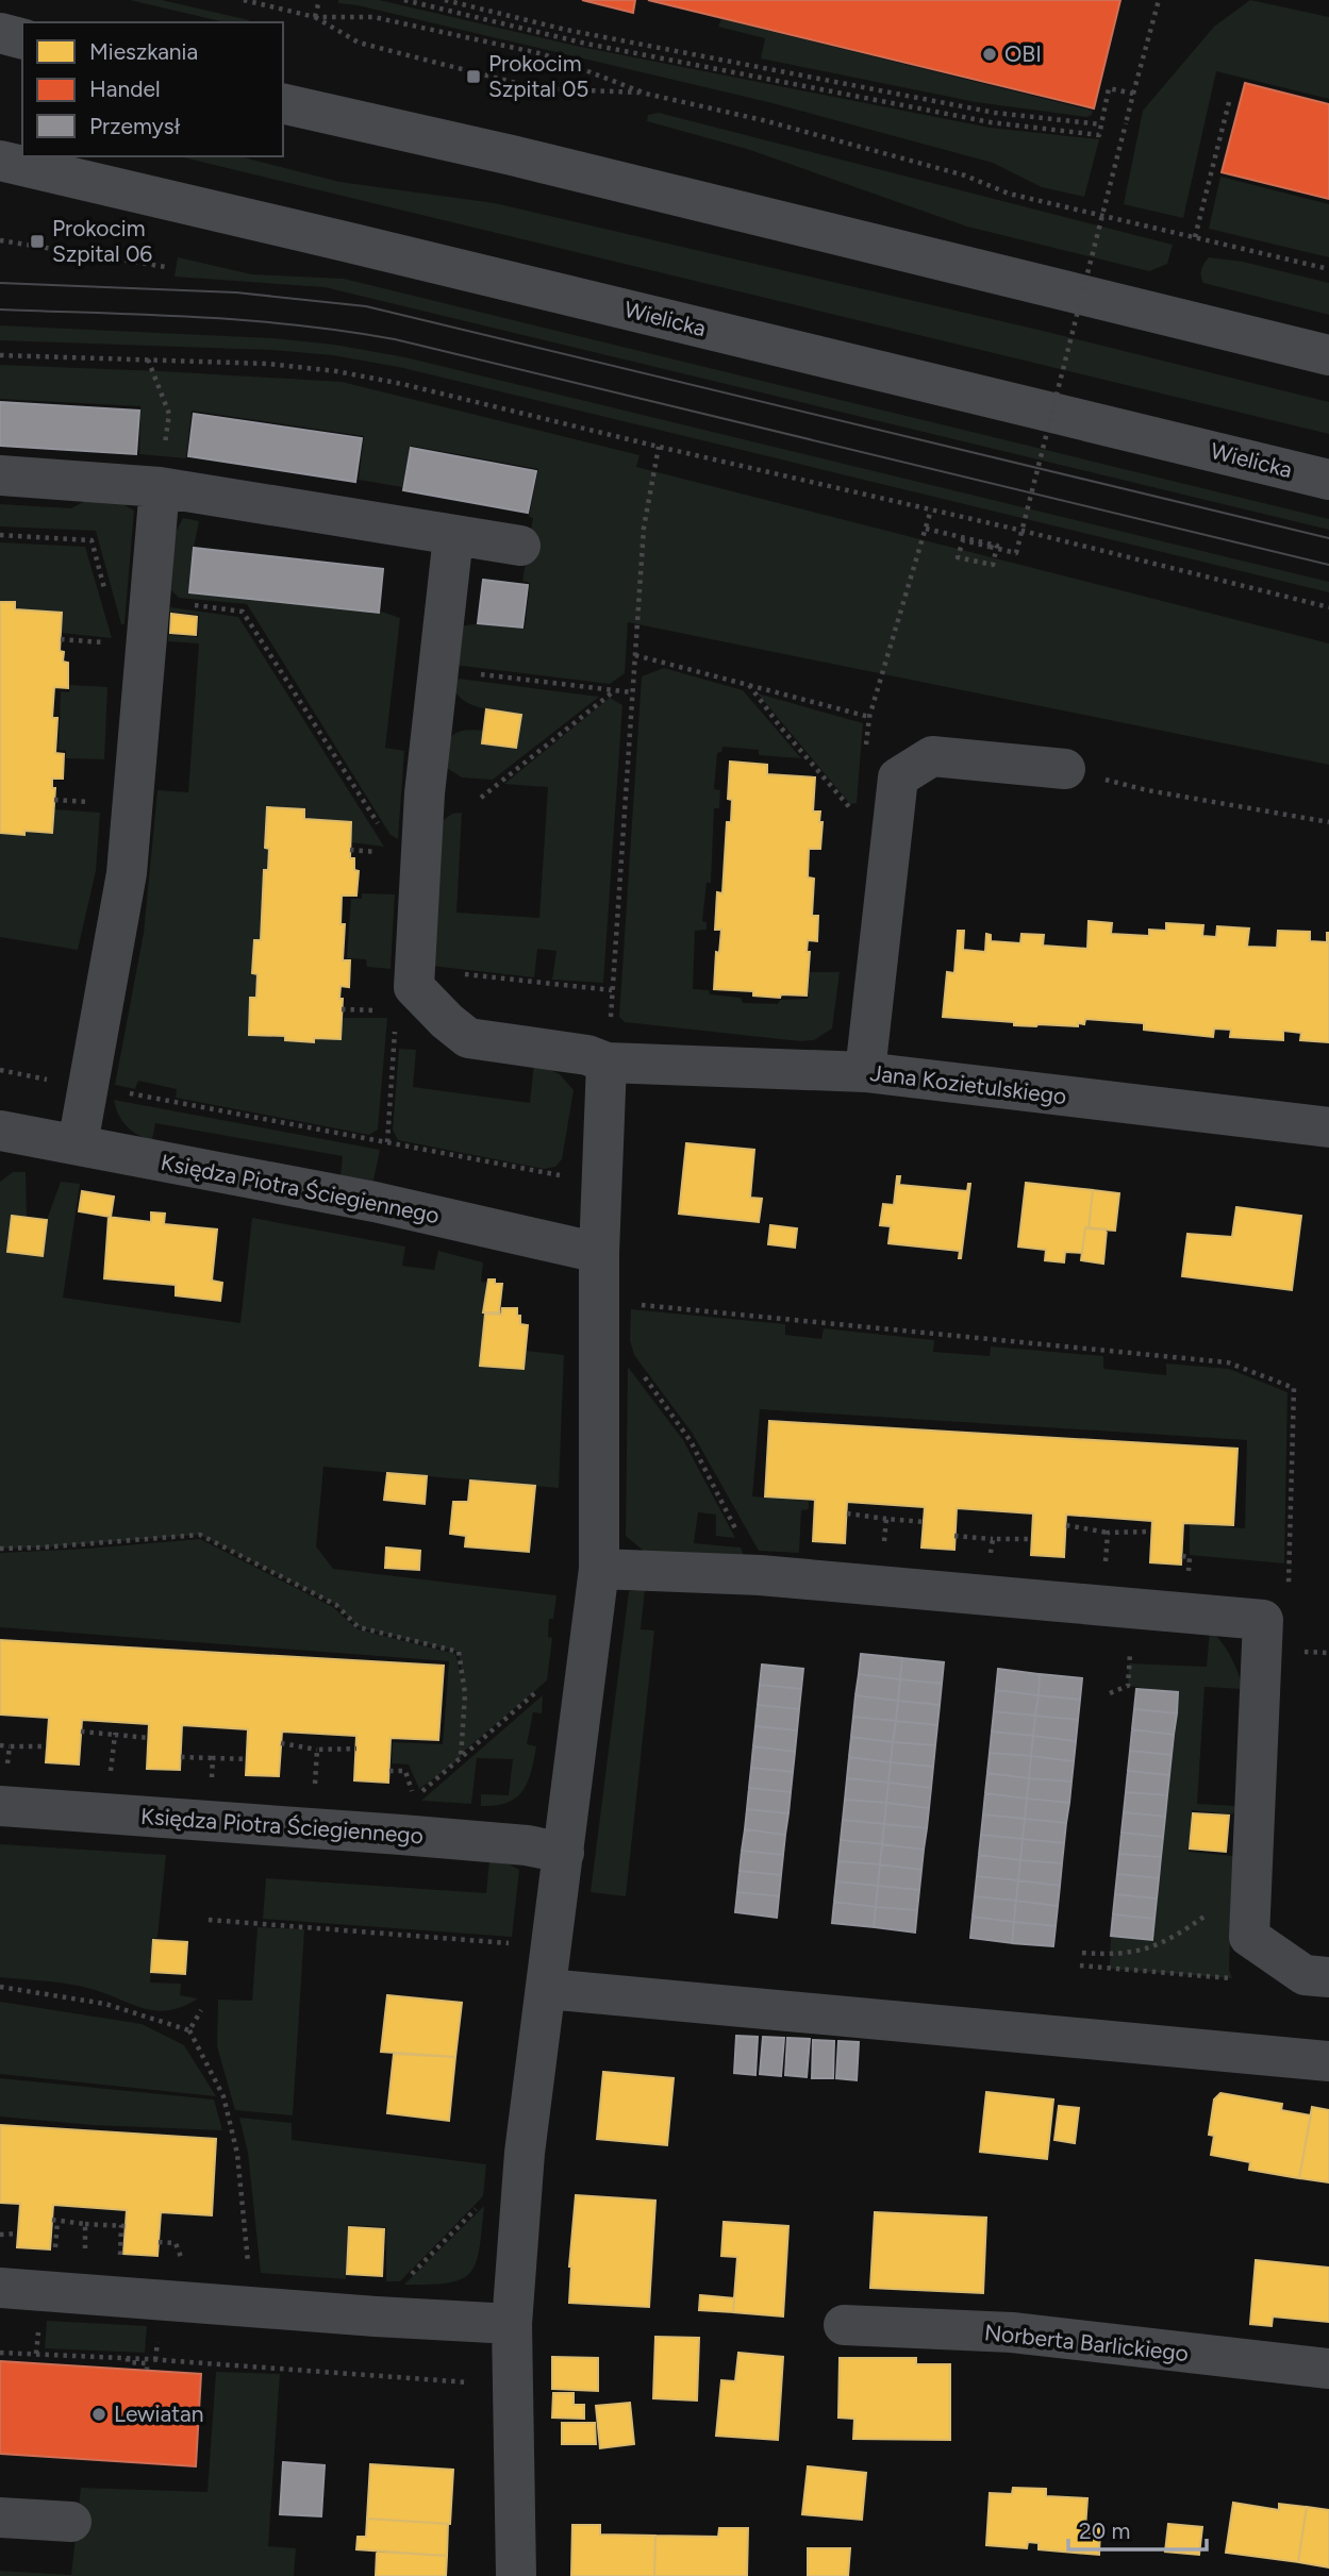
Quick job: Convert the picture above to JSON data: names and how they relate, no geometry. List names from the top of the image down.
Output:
{
  "streets": {
    "main road": ["Wielicka"],
    "street": ["Jana Kozietulskiego", "Księdza Piotra Ściegiennego", "Norberta Barlickiego"]
  },
  "places": {
    "other": ["OBI", "Lewiatan"],
    "transit": ["Prokocim Szpital 05", "Prokocim Szpital 06"]
  },
  "legend": ["Mieszkania", "Handel", "Przemysł"],
  "scale_bar": "20 m"
}
